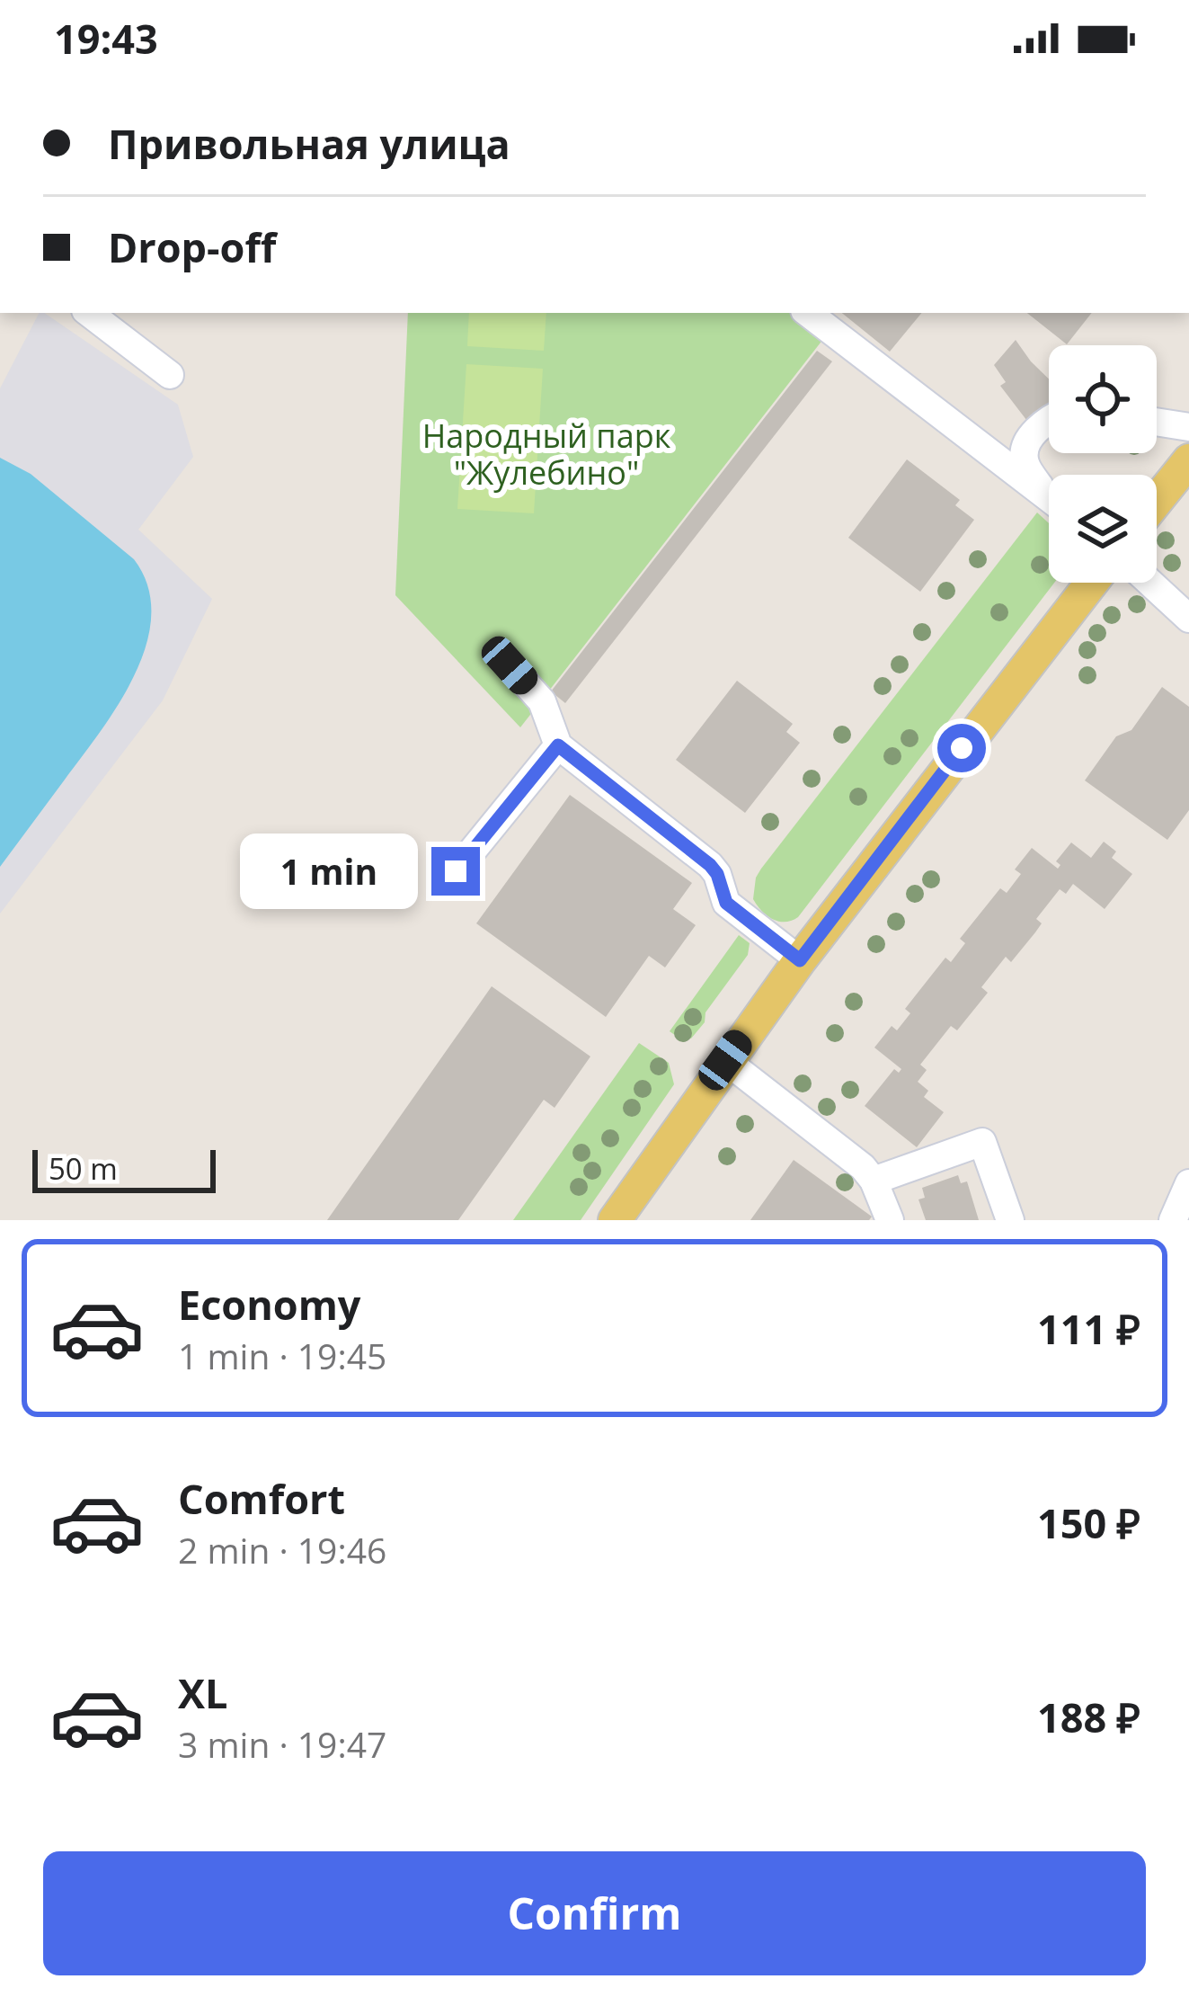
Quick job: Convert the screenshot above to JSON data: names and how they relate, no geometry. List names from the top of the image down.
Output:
{
  "parks": ["Народный парк \"Жулебино\""],
  "scale_bar": "50 m",
  "page": {
    "status": "19:43",
    "banner": ["Привольная улица", "Drop-off"],
    "bubble": "1 min",
    "scale": "50 m",
    "list": [
      {
        "name": "Economy",
        "note": "1 min · 19:45",
        "value": "111 ₽"
      },
      {
        "name": "Comfort",
        "note": "2 min · 19:46",
        "value": "150 ₽"
      },
      {
        "name": "XL",
        "note": "3 min · 19:47",
        "value": "188 ₽"
      }
    ],
    "buttons": "Confirm"
  }
}
